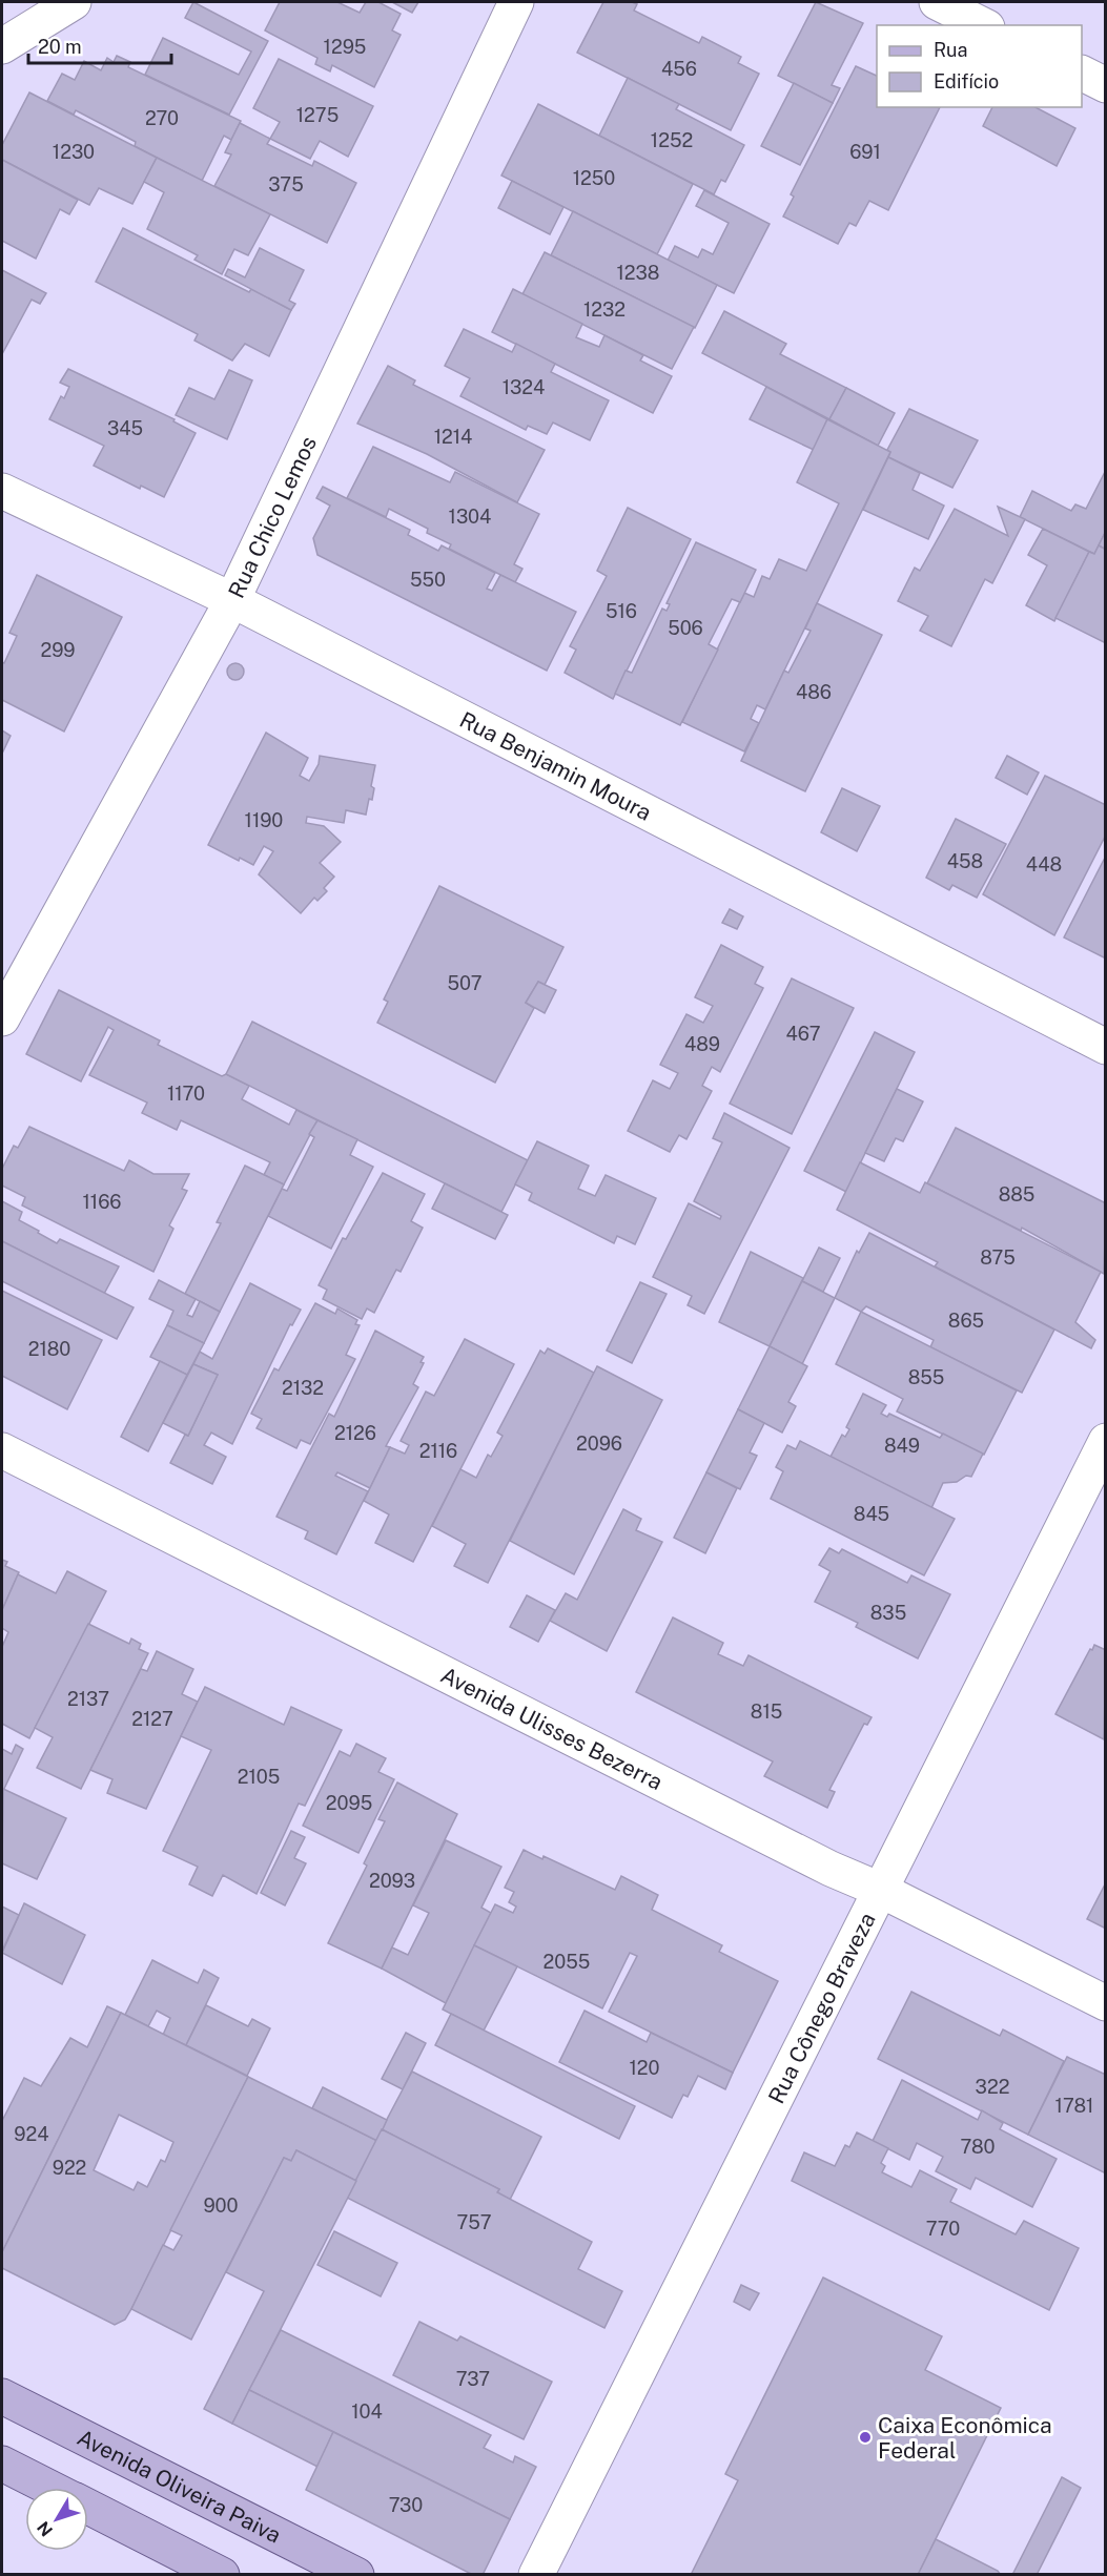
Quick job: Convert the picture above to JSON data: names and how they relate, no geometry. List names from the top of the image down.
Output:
{
  "streets": {
    "main road": ["Avenida Oliveira Paiva"],
    "street": [
      "Rua Chico Lemos",
      "Rua Benjamin Moura",
      "Avenida Ulisses Bezerra",
      "Rua Cônego Braveza"
    ]
  },
  "crossings": [
    ["Rua Chico Lemos", "Rua Benjamin Moura"],
    ["Avenida Ulisses Bezerra", "Rua Cônego Braveza"]
  ],
  "places": ["Caixa Econômica Federal"],
  "house_numbers": [
    "1295",
    "456",
    "1275",
    "270",
    "1252",
    "1230",
    "691",
    "1250",
    "375",
    "1238",
    "1232",
    "1324",
    "345",
    "1214",
    "1304",
    "550",
    "516",
    "506",
    "299",
    "486",
    "1190",
    "458",
    "448",
    "507",
    "467",
    "489",
    "1170",
    "885",
    "1166",
    "875",
    "865",
    "2180",
    "855",
    "2132",
    "2126",
    "2096",
    "849",
    "2116",
    "845",
    "835",
    "2137",
    "815",
    "2127",
    "2105",
    "2095",
    "2093",
    "2055",
    "120",
    "322",
    "1781",
    "924",
    "780",
    "922",
    "900",
    "757",
    "770",
    "737",
    "104",
    "730"
  ],
  "legend": ["Rua", "Edifício"],
  "scale_bar": "20 m",
  "north": "bottom left"
}
